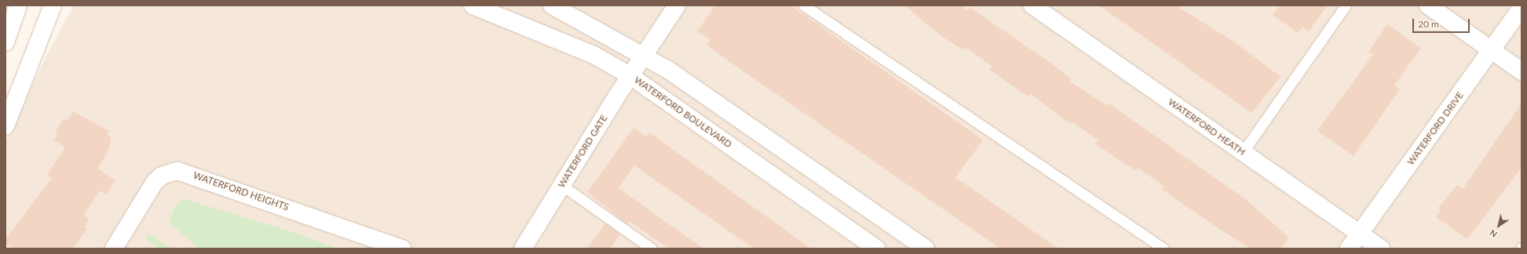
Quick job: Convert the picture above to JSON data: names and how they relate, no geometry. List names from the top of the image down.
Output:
{
  "streets": {
    "street": [
      "WATERFORD BOULEVARD",
      "WATERFORD HEATH",
      "WATERFORD DRIVE",
      "WATERFORD GATE",
      "WATERFORD HEIGHTS"
    ]
  },
  "crossings": [
    ["WATERFORD BOULEVARD", "WATERFORD GATE"],
    ["WATERFORD HEATH", "WATERFORD DRIVE"]
  ],
  "scale_bar": "20 m",
  "north": "bottom left"
}
